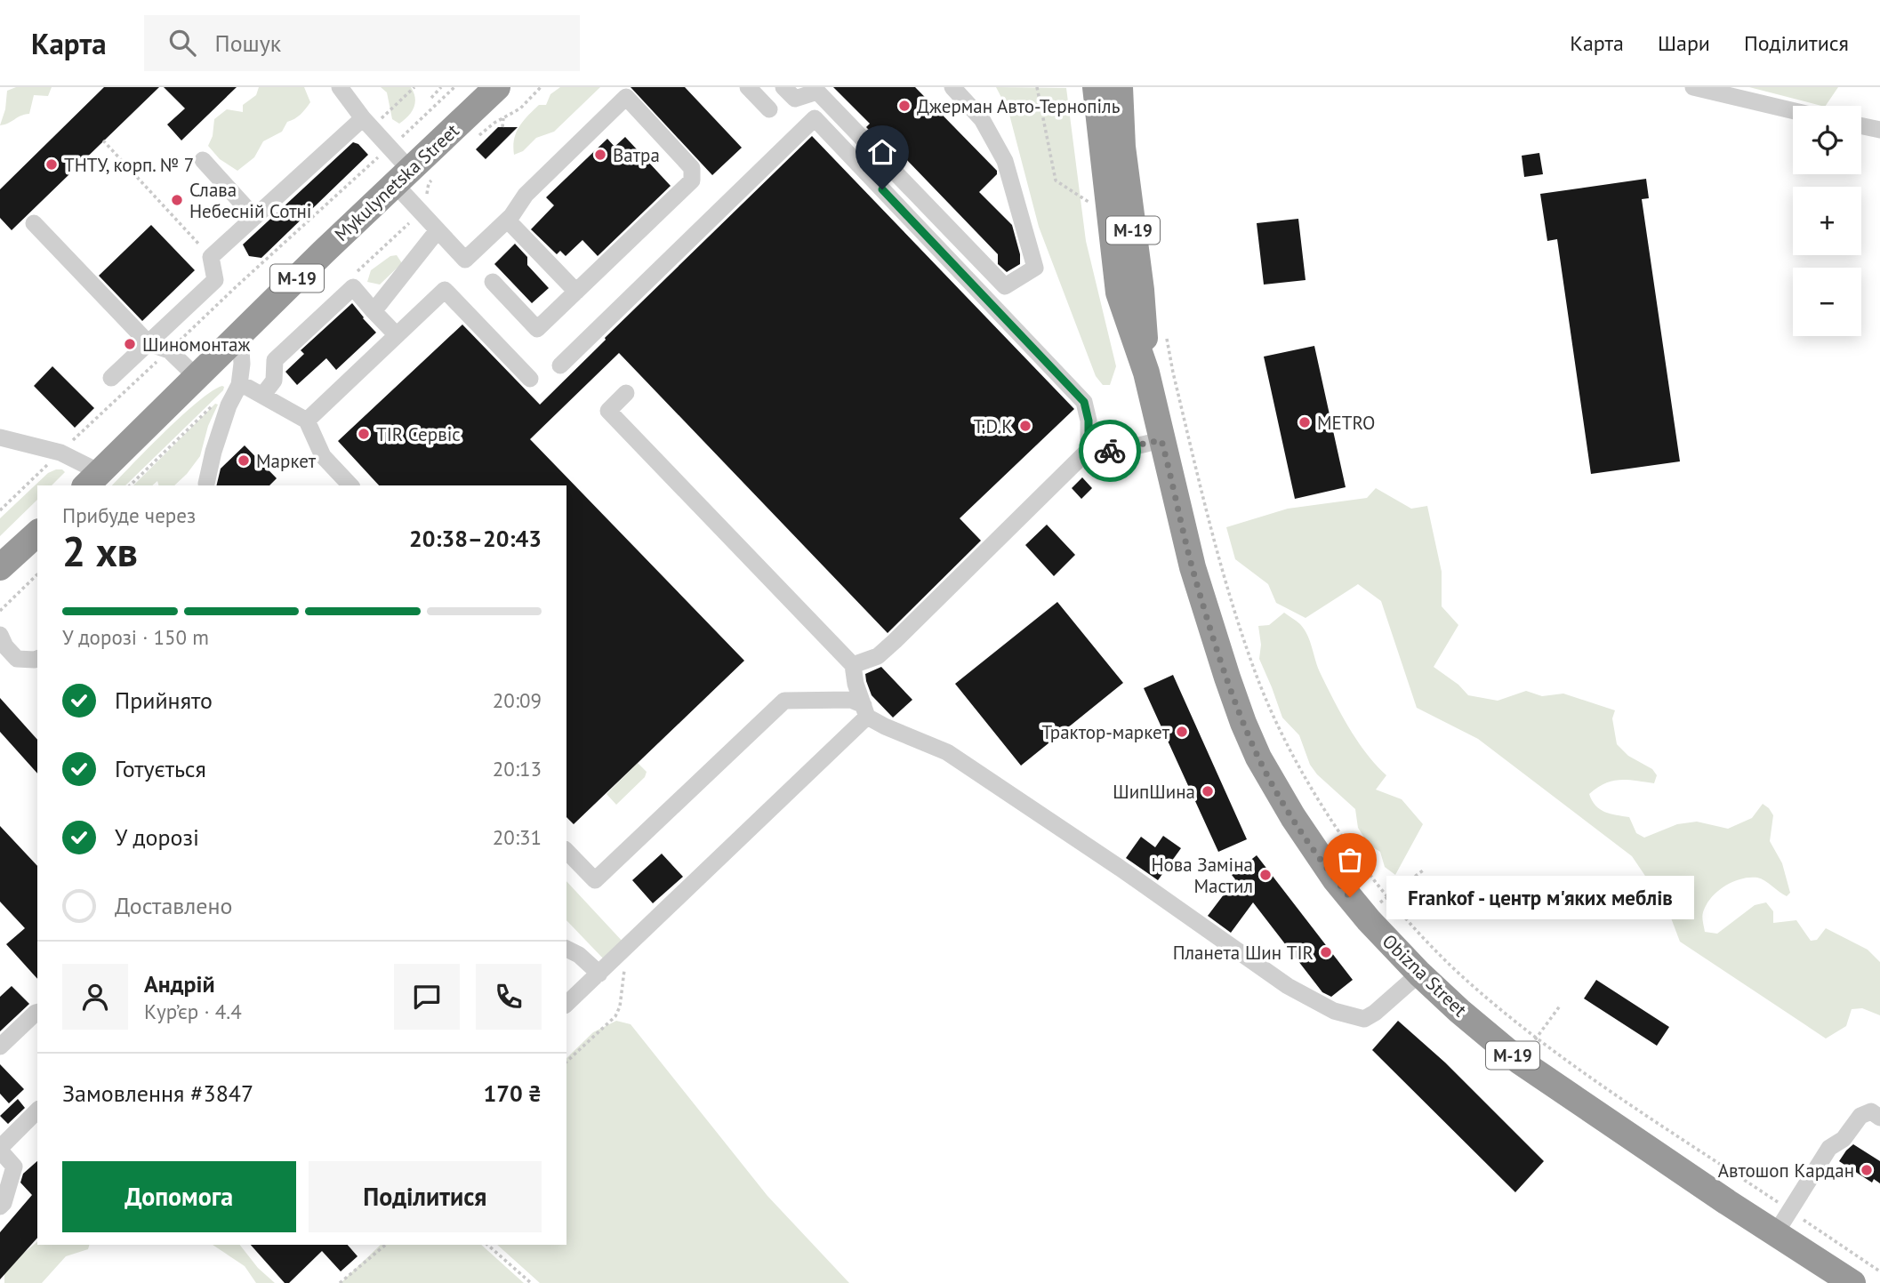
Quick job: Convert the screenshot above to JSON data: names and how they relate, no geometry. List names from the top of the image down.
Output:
{
  "streets": {
    "highway": ["Mykulynetska Street", "М-19", "Obizna Street"]
  },
  "crossings": [
    ["М-19", "Obizna Street"]
  ],
  "places": [
    "Джерман Авто-Тернопіль",
    "Ватра",
    "ТНТУ, корп. № 7",
    "Слава Небесній Сотні",
    "Шиномонтаж",
    "METRO",
    "T.D.K",
    "TIR Сервіс",
    "Маркет",
    "Трактор-маркет",
    "ШипШина",
    "Нова Заміна Мастил",
    "Frankof - центр м'яких меблів",
    "Планета Шин TIR",
    "Автошоп Кардан"
  ],
  "page": {
    "header": "Карта",
    "search": "Пошук",
    "nav": ["Карта", "Шари", "Поділитися"],
    "map_buttons": ["+", "−"],
    "heading": ["2 хв", "Прибуде через", "20:38–20:43"],
    "panel": [
      "Андрій",
      "Кур’єр · 4.4",
      "Замовлення #3847",
      "170 ₴"
    ],
    "bar": "У дорозі · 150 m",
    "list": [
      ["Прийнято", "20:09"],
      ["Готується", "20:13"],
      ["У дорозі", "20:31"],
      "Доставлено"
    ],
    "bubble": "Frankof - центр м'яких меблів",
    "buttons": ["Допомога", "Поділитися"]
  }
}
